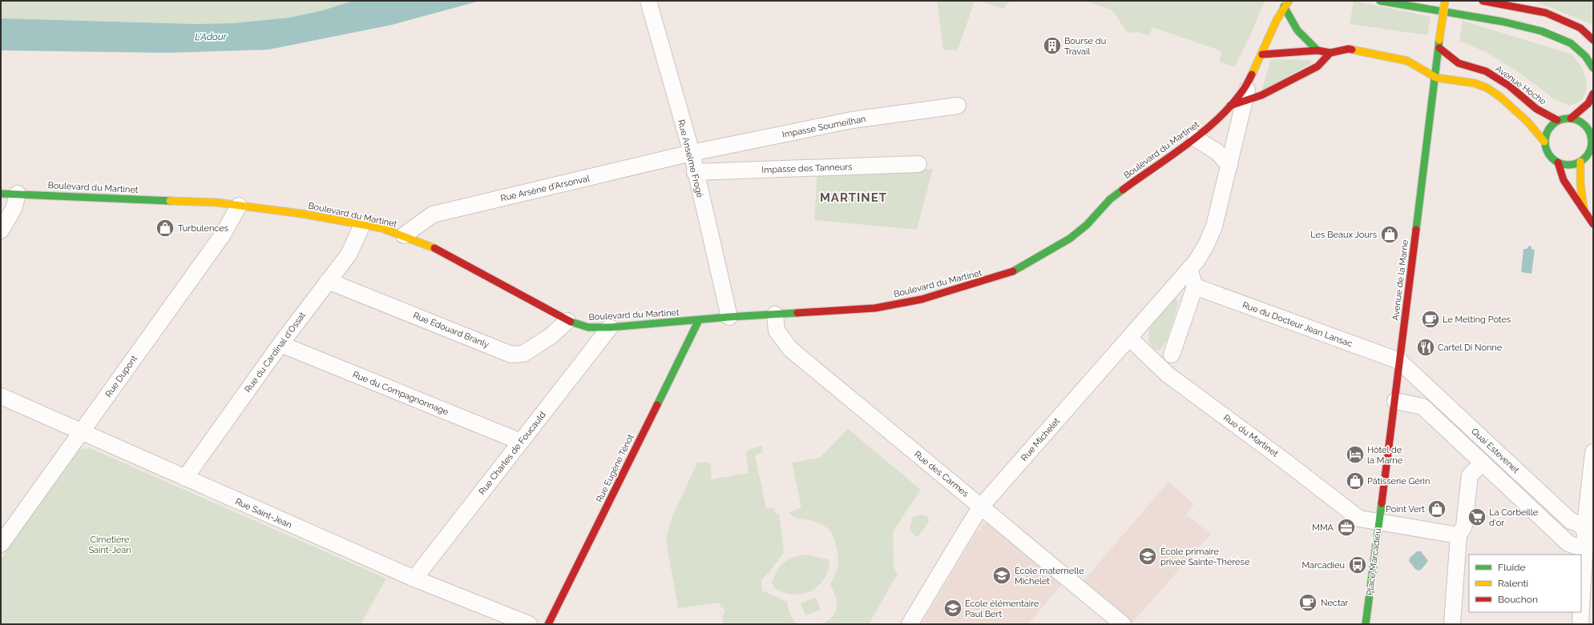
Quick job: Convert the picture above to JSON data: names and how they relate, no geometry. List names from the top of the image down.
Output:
{
  "streets": {
    "main road": [
      "Avenue Hoche",
      "Boulevard du Martinet",
      "Avenue de la Marne",
      "Rue Eugène Ténot",
      "Place Marcadieu"
    ],
    "street": [
      "Impasse Soumeilhan",
      "Rue Anselme Frogé",
      "Impasse des Tanneurs",
      "Rue Arsène d'Arsonval",
      "Rue du Docteur Jean Lansac",
      "Rue Édouard Branly",
      "Rue du Cardinal d'Ossat",
      "Rue Dupont",
      "Rue du Compagnonnage",
      "Rue du Martinet",
      "Rue Michelet",
      "Quai Estevenet",
      "Rue Charles de Foucauld",
      "Rue des Carmes",
      "Rue Saint-Jean"
    ]
  },
  "crossings": [
    ["Avenue Hoche", "Avenue de la Marne"],
    ["Impasse Soumeilhan", "Rue Anselme Frogé"],
    ["Impasse Soumeilhan", "Rue Arsène d'Arsonval"],
    ["Boulevard du Martinet", "Rue Anselme Frogé"],
    ["Boulevard du Martinet", "Rue Arsène d'Arsonval"],
    ["Boulevard du Martinet", "Rue Édouard Branly"],
    ["Boulevard du Martinet", "Rue du Cardinal d'Ossat"],
    ["Boulevard du Martinet", "Rue Dupont"],
    ["Boulevard du Martinet", "Rue Charles de Foucauld"],
    ["Boulevard du Martinet", "Rue Eugène Ténot"],
    ["Boulevard du Martinet", "Rue des Carmes"],
    ["Rue Anselme Frogé", "Impasse des Tanneurs"],
    ["Rue Anselme Frogé", "Rue Arsène d'Arsonval"],
    ["Avenue de la Marne", "Rue du Docteur Jean Lansac"],
    ["Avenue de la Marne", "Rue du Martinet"],
    ["Avenue de la Marne", "Quai Estevenet"],
    ["Avenue de la Marne", "Place Marcadieu"],
    ["Rue du Docteur Jean Lansac", "Quai Estevenet"],
    ["Rue Édouard Branly", "Rue du Cardinal d'Ossat"],
    ["Rue du Cardinal d'Ossat", "Rue du Compagnonnage"],
    ["Rue du Cardinal d'Ossat", "Rue Saint-Jean"],
    ["Rue Dupont", "Rue Saint-Jean"],
    ["Rue du Compagnonnage", "Rue Charles de Foucauld"],
    ["Rue du Martinet", "Rue Michelet"],
    ["Rue du Martinet", "Place Marcadieu"],
    ["Rue Michelet", "Rue des Carmes"],
    ["Rue Charles de Foucauld", "Rue Saint-Jean"]
  ],
  "districts": ["MARTINET"],
  "water": ["L'Adour"],
  "parks": ["Cimetière Saint-Jean"],
  "places": {
    "building": ["Bourse du Travail"],
    "shop": [
      "Turbulences",
      "Les Beaux Jours",
      "Pâtisserie Gérin",
      "Point Vert"
    ],
    "cafe": ["Le Melting Potes", "Nectar"],
    "restaurant": ["Cartel Di Nonne"],
    "hotel": ["Hôtel de la Marne"],
    "supermarket": ["La Corbeille d'or"],
    "office": ["MMA"],
    "school or university": ["École primaire privée Sainte-Thérèse", "École maternelle Michelet", "École élémentaire Paul Bert"],
    "bus stop": ["Marcadieu"]
  },
  "legend": ["Fluide", "Ralenti", "Bouchon"]
}
